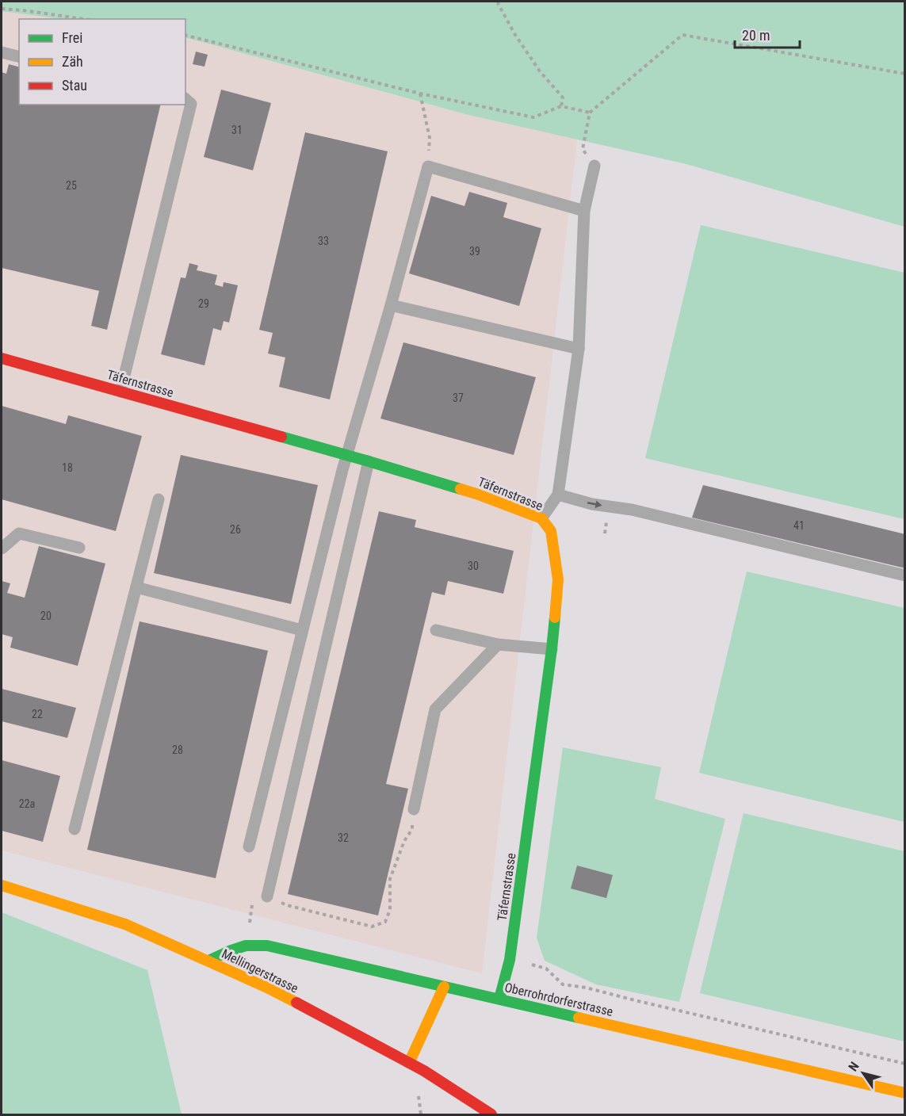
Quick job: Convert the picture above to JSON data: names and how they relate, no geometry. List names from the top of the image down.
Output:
{
  "streets": {
    "main road": ["Täfernstrasse", "Mellingerstrasse", "Oberrohrdorferstrasse"]
  },
  "crossings": [
    ["Täfernstrasse", "Oberrohrdorferstrasse"],
    ["Mellingerstrasse", "Oberrohrdorferstrasse"]
  ],
  "house_numbers": [
    "31",
    "25",
    "33",
    "39",
    "29",
    "37",
    "18",
    "41",
    "26",
    "30",
    "20",
    "22",
    "28",
    "22a",
    "32"
  ],
  "legend": ["Frei", "Zäh", "Stau"],
  "scale_bar": "20 m",
  "north": "top left"
}
